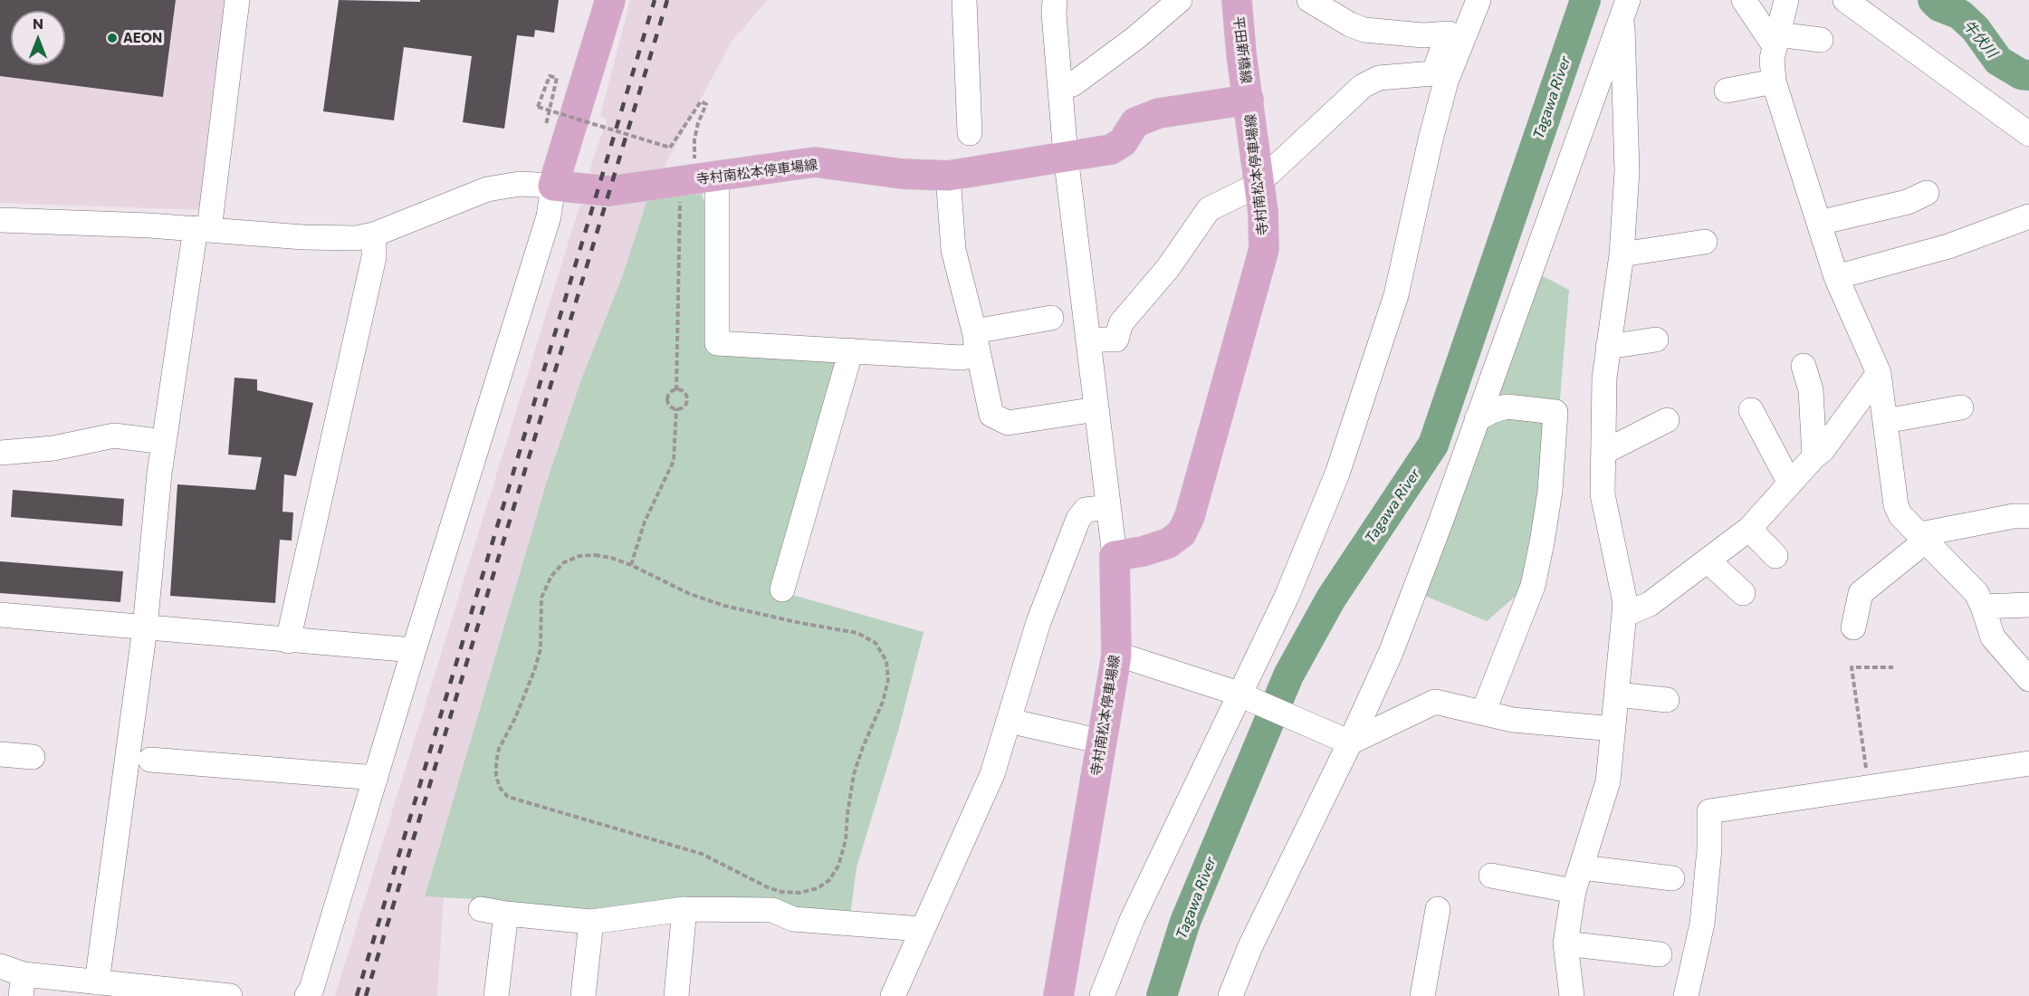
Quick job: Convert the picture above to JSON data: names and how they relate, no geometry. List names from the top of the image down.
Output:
{
  "streets": {
    "main road": ["平田新橋線", "寺村南松本停車場線"]
  },
  "crossings": [
    ["平田新橋線", "寺村南松本停車場線"]
  ],
  "water": ["牛伏川", "Tagawa River"],
  "places": ["AEON"],
  "north": "top"
}
